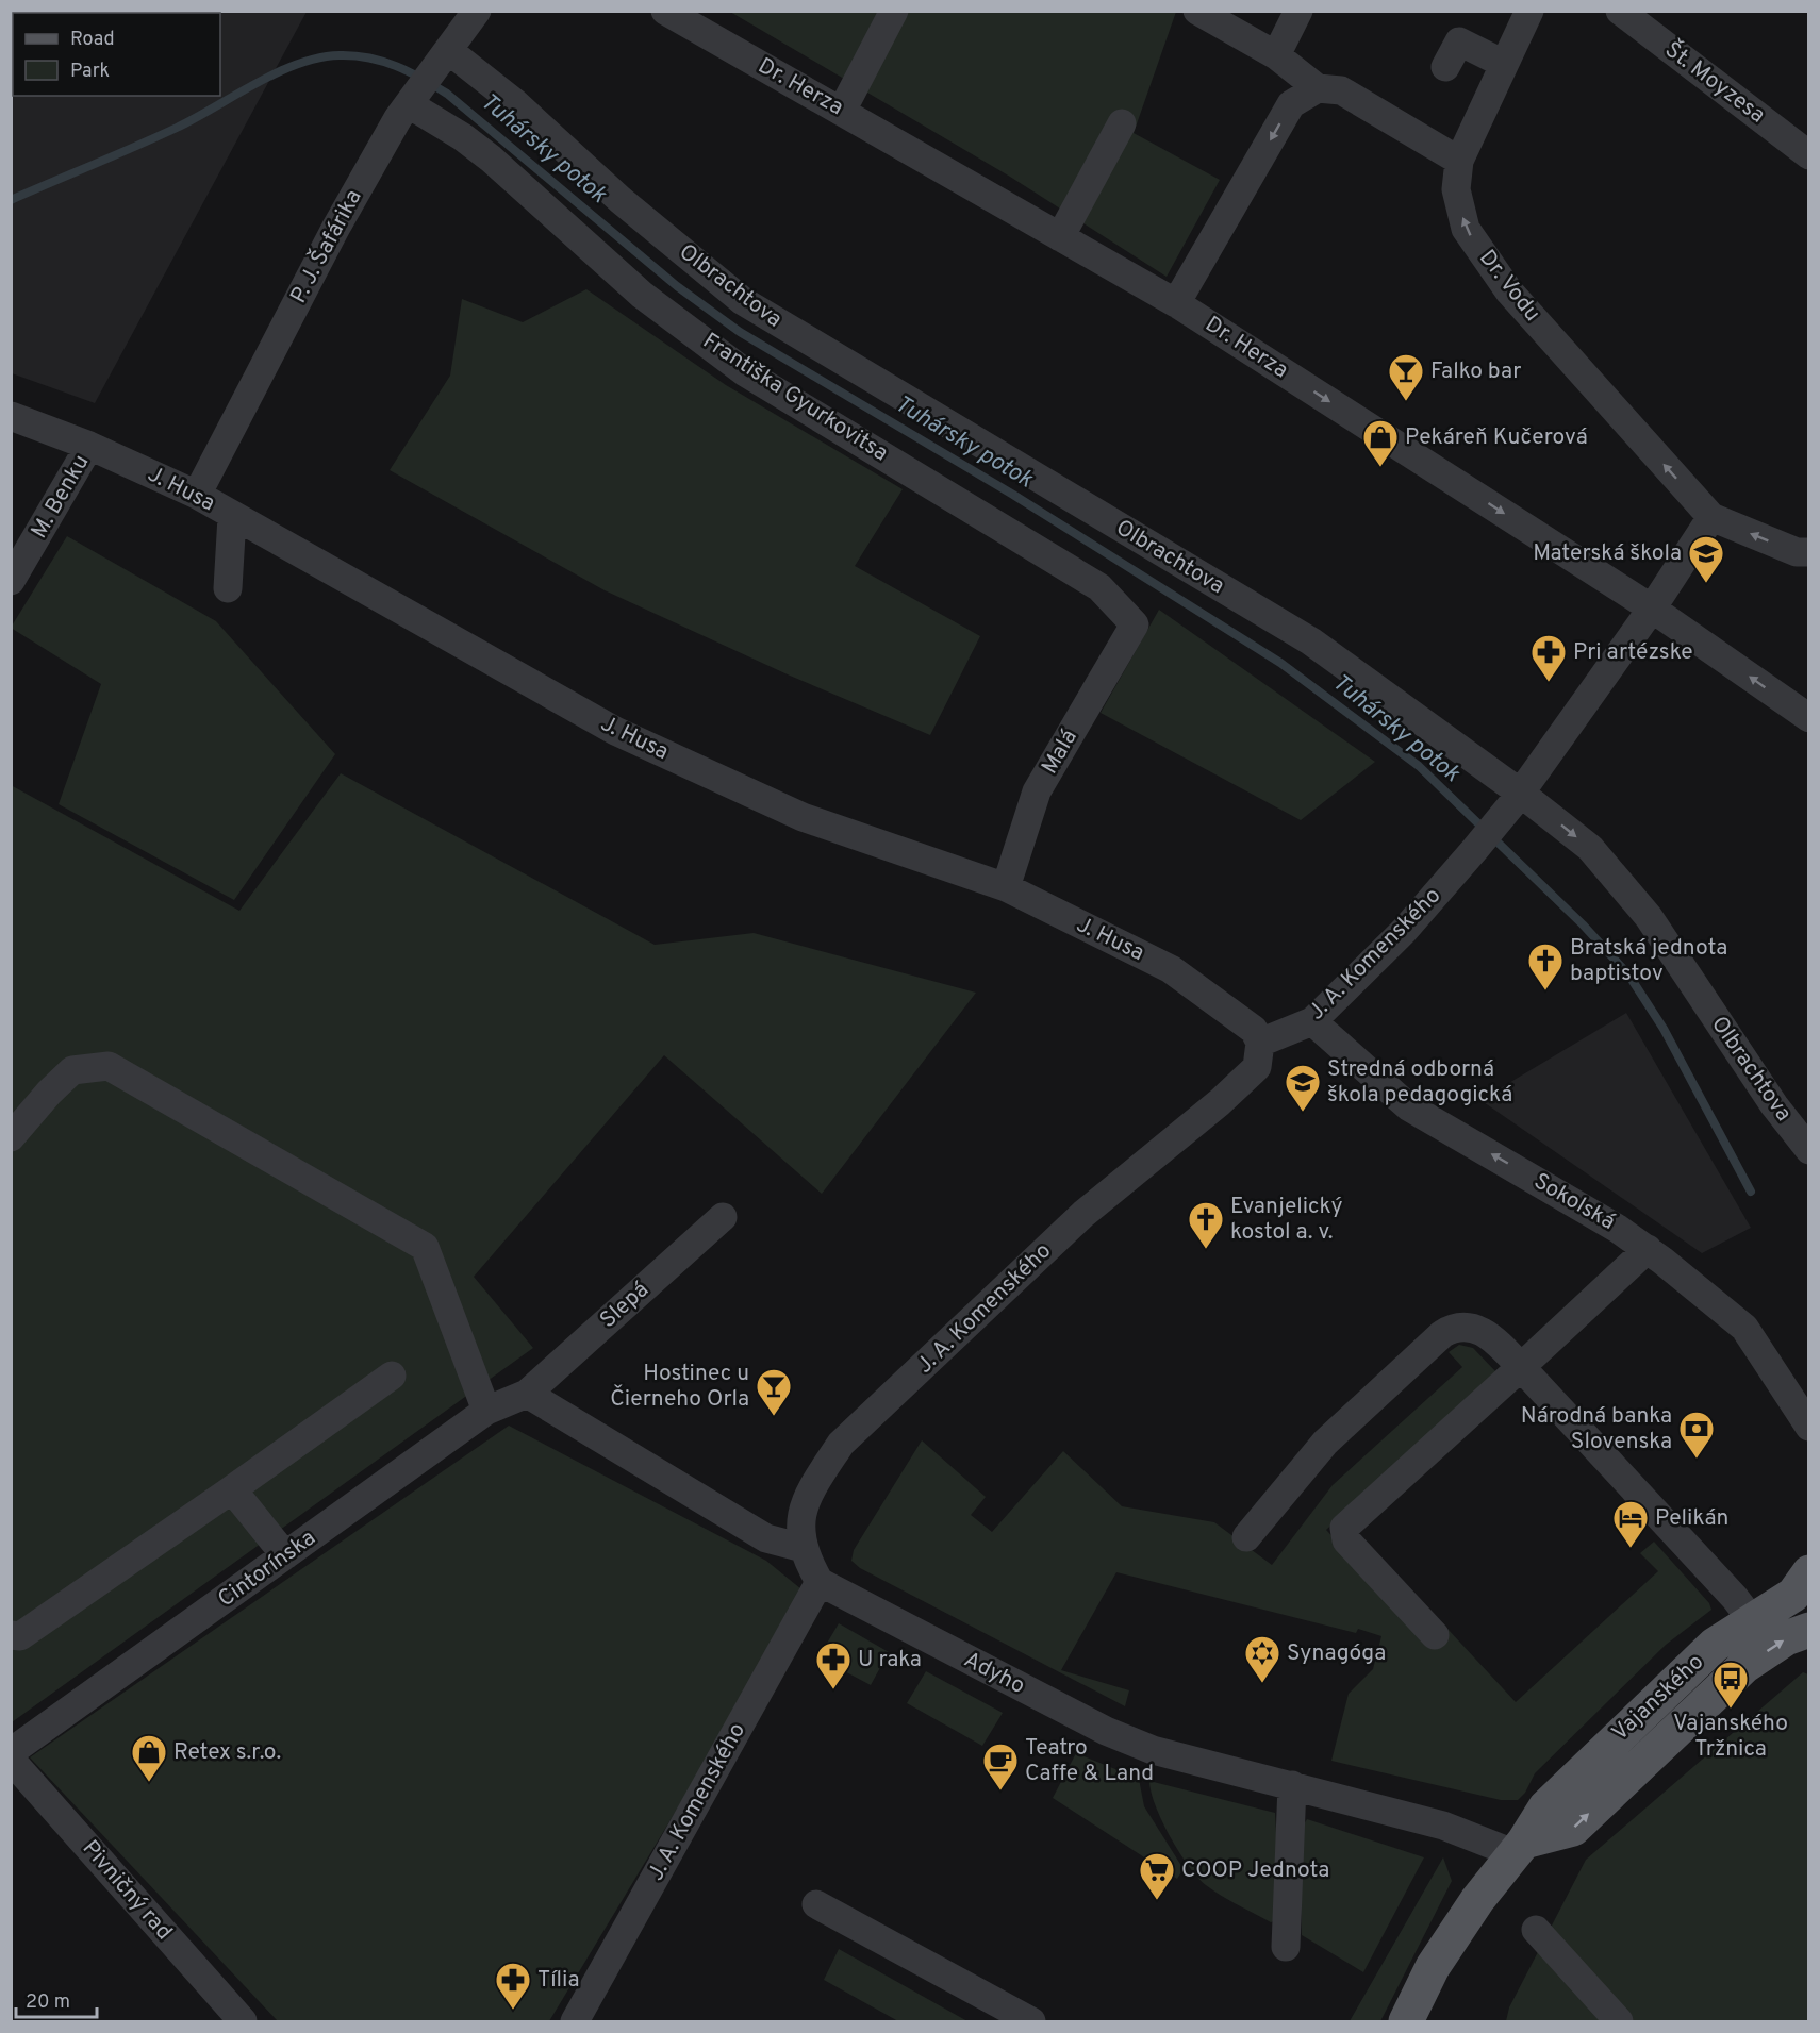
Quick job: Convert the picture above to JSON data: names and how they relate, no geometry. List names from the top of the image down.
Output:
{
  "streets": {
    "main road": ["Vajanského"],
    "street": [
      "Št. Moyzesa",
      "Dr. Herza",
      "P. J. Šafárika",
      "Olbrachtova",
      "Dr. Vodu",
      "Františka Gyurkovitsa",
      "J. Husa",
      "M. Benku",
      "Malá",
      "J. A. Komenského",
      "Sokolská",
      "Slepá",
      "Cintorínska",
      "Adyho",
      "Pivničný rad"
    ]
  },
  "crossings": [
    ["Dr. Herza", "J. A. Komenského"],
    ["P. J. Šafárika", "Olbrachtova"],
    ["P. J. Šafárika", "Františka Gyurkovitsa"],
    ["P. J. Šafárika", "J. Husa"],
    ["Olbrachtova", "J. A. Komenského"],
    ["Dr. Vodu", "J. A. Komenského"],
    ["Františka Gyurkovitsa", "Malá"],
    ["J. Husa", "M. Benku"],
    ["J. Husa", "Malá"],
    ["J. Husa", "J. A. Komenského"],
    ["J. A. Komenského", "Sokolská"],
    ["J. A. Komenského", "Adyho"],
    ["Slepá", "Cintorínska"],
    ["Adyho", "Vajanského"]
  ],
  "one_way": ["Dr. Vodu", "Sokolská"],
  "water": ["Tuhársky potok"],
  "places": {
    "bar": ["Falko bar", "Hostinec u Čierneho Orla"],
    "shop": ["Pekáreň Kučerová", "Retex s.r.o."],
    "school or university": ["Materská škola", "Stredná odborná škola pedagogická"],
    "pharmacy": ["Pri artézske", "U raka", "Tília"],
    "church": ["Bratská jednota baptistov", "Evanjelický kostol a. v."],
    "bank": ["Národná banka Slovenska"],
    "hotel": ["Pelikán"],
    "synagogue": ["Synagóga"],
    "bus stop": ["Vajanského Tržnica"],
    "cafe": ["Teatro Caffe & Land"],
    "supermarket": ["COOP Jednota"]
  },
  "legend": ["Road", "Park"],
  "scale_bar": "20 m"
}
